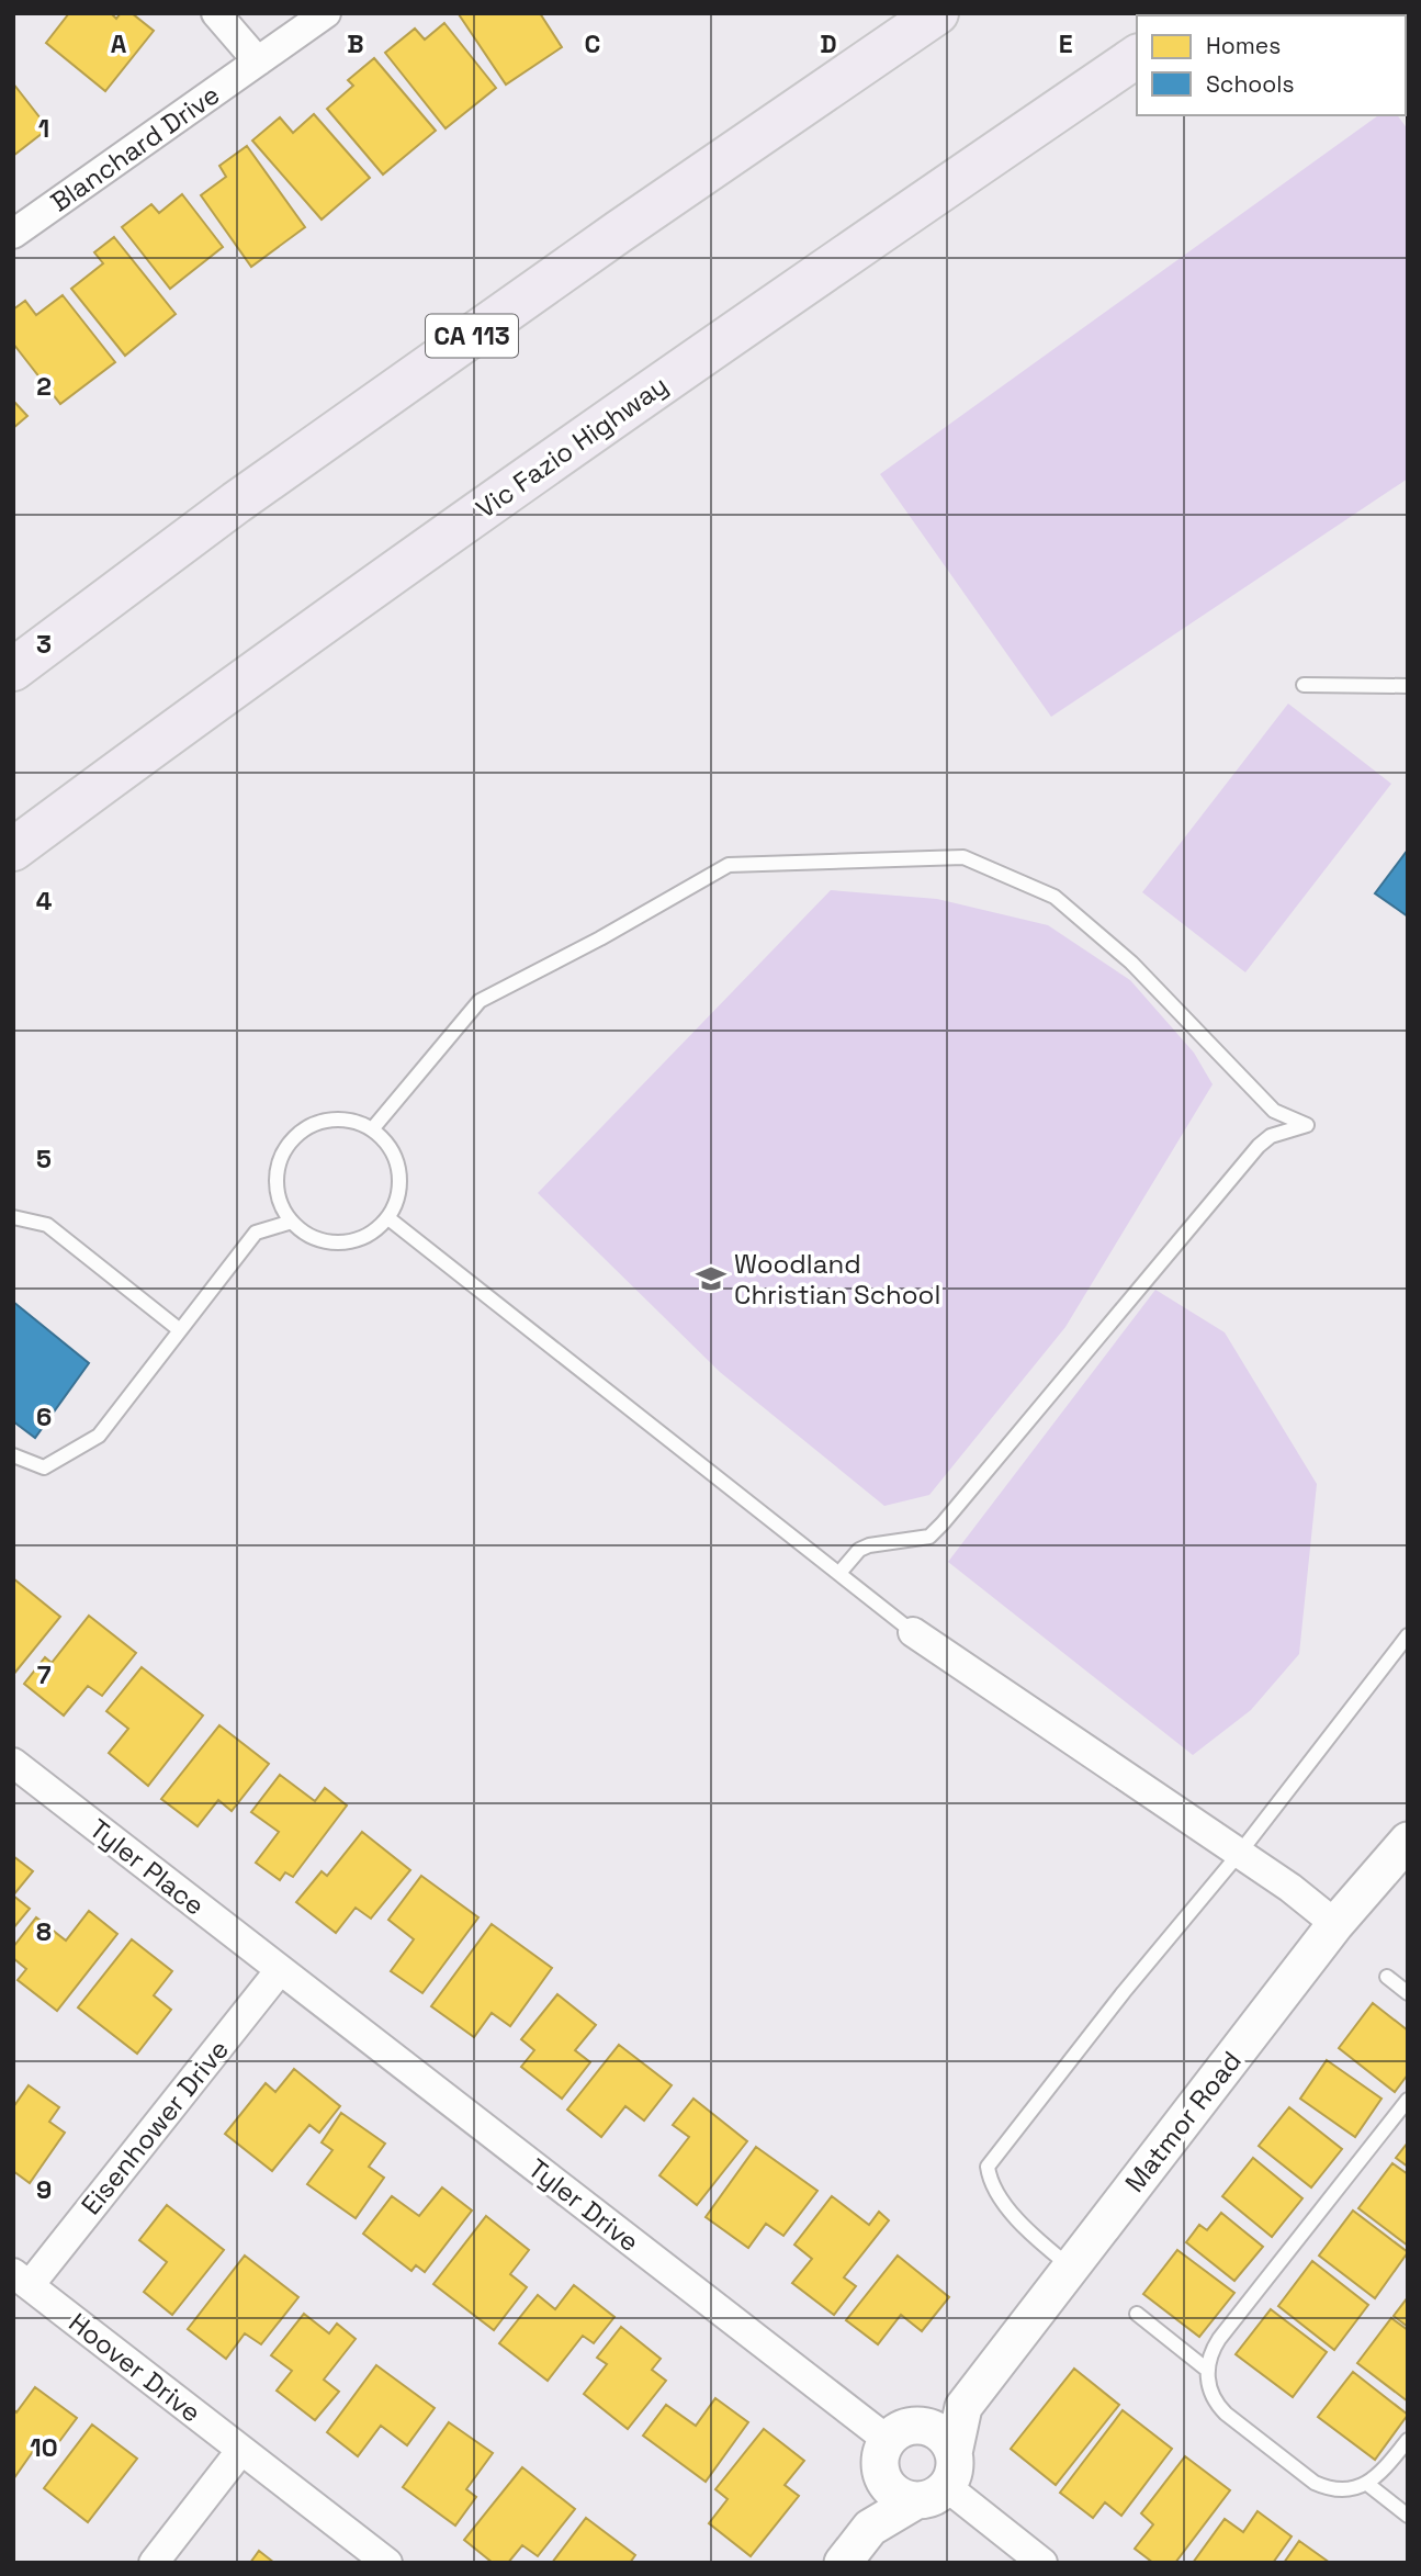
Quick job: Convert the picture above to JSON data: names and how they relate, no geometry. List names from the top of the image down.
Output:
{
  "streets": {
    "highway": ["CA 113", "Vic Fazio Highway"],
    "street": [
      "Blanchard Drive",
      "Tyler Place",
      "Matmor Road",
      "Eisenhower Drive",
      "Tyler Drive",
      "Hoover Drive"
    ]
  },
  "crossings": [
    ["Tyler Place", "Eisenhower Drive"],
    ["Tyler Place", "Tyler Drive"],
    ["Eisenhower Drive", "Tyler Drive"],
    ["Eisenhower Drive", "Hoover Drive"]
  ],
  "places": {
    "school or university": ["Woodland Christian School"]
  },
  "legend": ["Homes", "Schools"],
  "grid": {
    "columns": [
      "A",
      "B",
      "C",
      "D",
      "E"
    ],
    "rows": [
      "1",
      "2",
      "3",
      "4",
      "5",
      "6",
      "7",
      "8",
      "9",
      "10"
    ]
  }
}
